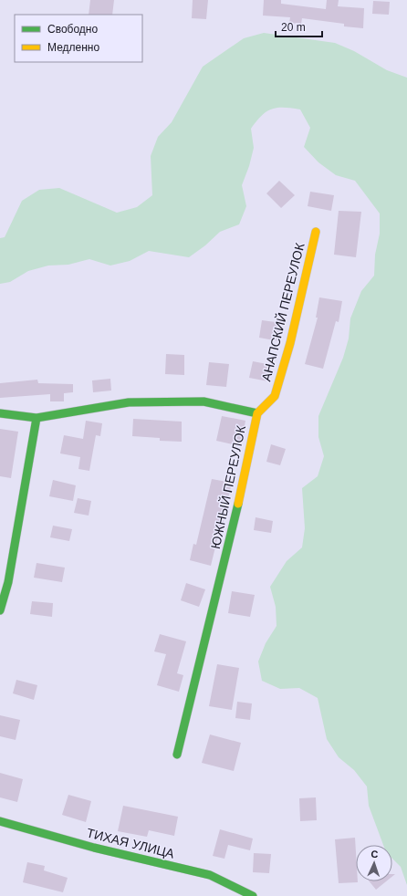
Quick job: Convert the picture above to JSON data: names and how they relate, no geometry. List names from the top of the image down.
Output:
{
  "streets": {
    "street": ["АНАПСКИЙ ПЕРЕУЛОК", "ЮЖНЫЙ ПЕРЕУЛОК", "ТИХАЯ УЛИЦА"]
  },
  "crossings": [
    ["АНАПСКИЙ ПЕРЕУЛОК", "ЮЖНЫЙ ПЕРЕУЛОК"]
  ],
  "legend": ["Свободно", "Медленно"],
  "scale_bar": "20 m",
  "north": "top"
}
